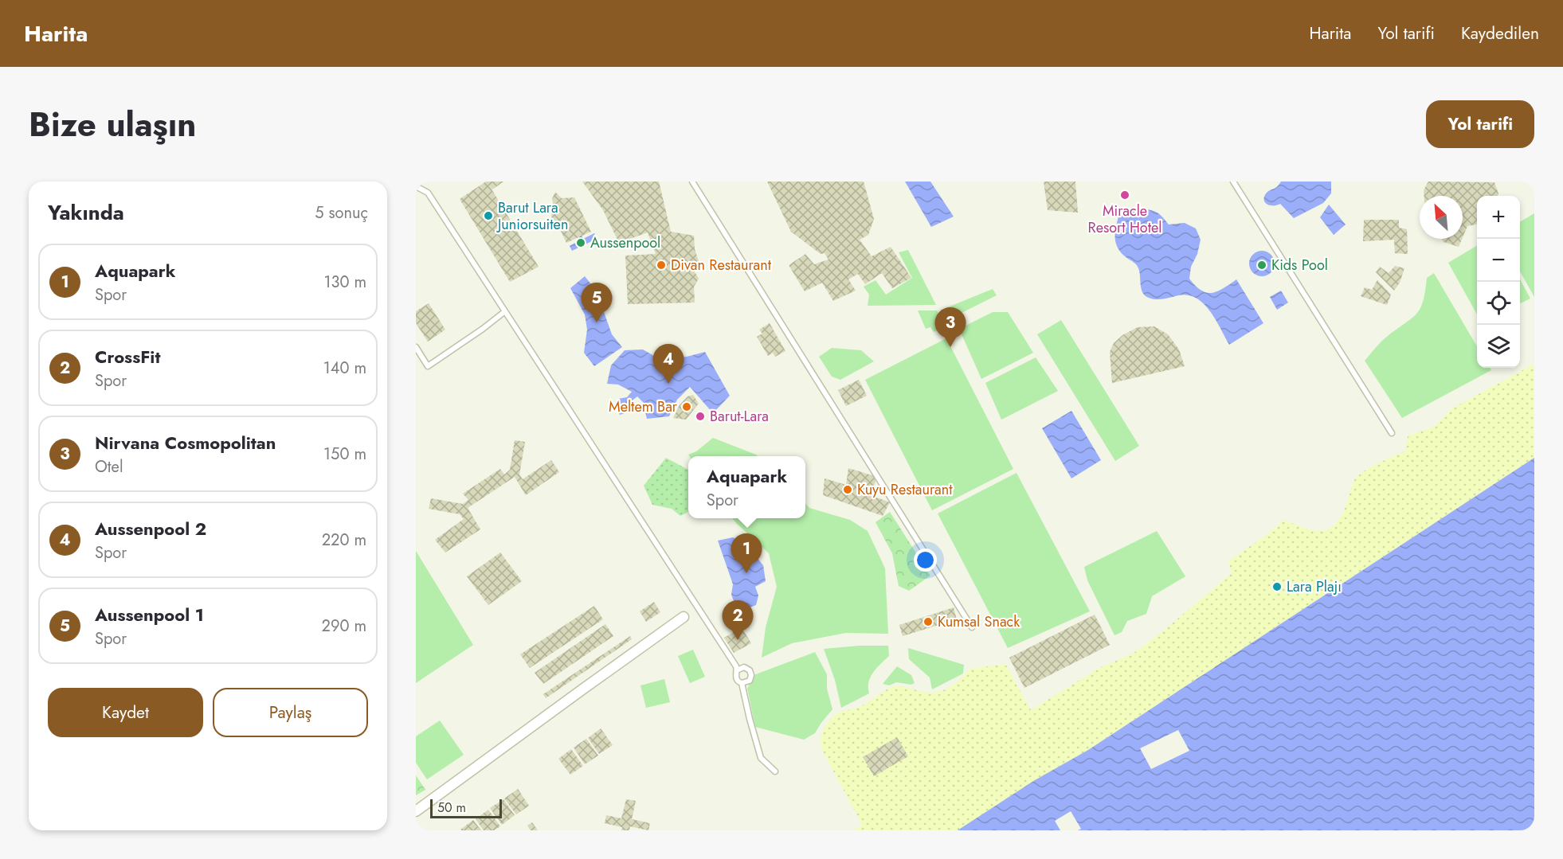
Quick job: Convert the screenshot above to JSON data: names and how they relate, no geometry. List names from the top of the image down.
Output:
{
  "places": [
    "Miracle Resort Hotel",
    "Barut Lara Juniorsuiten",
    "Aussenpool",
    "Divan Restaurant",
    "Kids Pool",
    "Meltem Bar",
    "Barut-Lara",
    "Kuyu Restaurant",
    "Lara Plajı",
    "Kumsal Snack"
  ],
  "scale_bar": "50 m",
  "north": "top left",
  "page": {
    "header": "Harita",
    "nav": ["Harita", "Yol tarifi", "Kaydedilen"],
    "title": "Bize ulaşın",
    "buttons": [
      "Yol tarifi",
      ["Kaydet", "Paylaş"]
    ],
    "heading": ["Yakında", "5 sonuç"],
    "map_buttons": ["+", "−"],
    "list": [
      {
        "mark": "1",
        "name": "Aquapark",
        "note": "Spor",
        "value": "130 m"
      },
      {
        "mark": "2",
        "name": "CrossFit",
        "note": "Spor",
        "value": "140 m"
      },
      {
        "mark": "3",
        "name": "Nirvana Cosmopolitan",
        "note": "Otel",
        "value": "150 m"
      },
      {
        "mark": "4",
        "name": "Aussenpool 2",
        "note": "Spor",
        "value": "220 m"
      },
      {
        "mark": "5",
        "name": "Aussenpool 1",
        "note": "Spor",
        "value": "290 m"
      }
    ],
    "pins": [
      "5",
      "3",
      "4",
      "1",
      "2"
    ],
    "popup": ["Aquapark", "Spor"],
    "scale": "50 m"
  }
}
